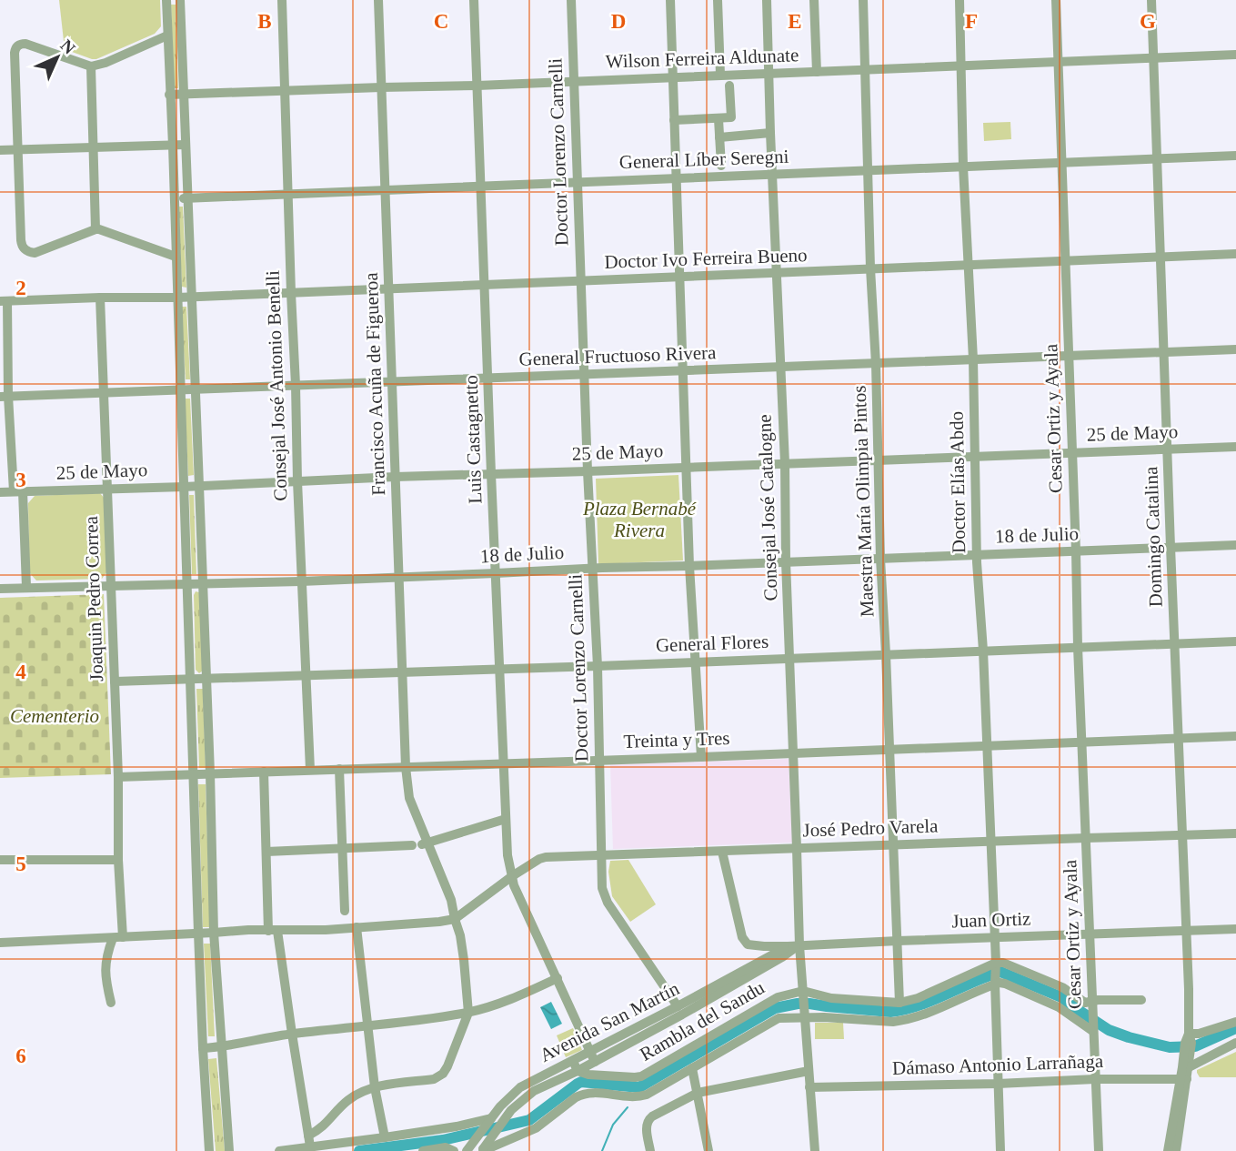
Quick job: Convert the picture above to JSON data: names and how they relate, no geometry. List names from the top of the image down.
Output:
{
  "streets": {
    "street": [
      "Wilson Ferreira Aldunate",
      "Doctor Lorenzo Carnelli",
      "General Líber Seregni",
      "Doctor Ivo Ferreira Bueno",
      "General Fructuoso Rivera",
      "Francisco Acuña de Figueroa",
      "Consejal José Antonio Benelli",
      "Cesar Ortiz y Ayala",
      "25 de Mayo",
      "Luis Castagnetto",
      "Doctor Elías Abdo",
      "Maestra María Olimpia Pintos",
      "Consejal José Catalogne",
      "18 de Julio",
      "Domingo Catalina",
      "Joaquin Pedro Correa",
      "General Flores",
      "Treinta y Tres",
      "José Pedro Varela",
      "Juan Ortiz",
      "Rambla del Sandu",
      "Avenida San Martín",
      "Dámaso Antonio Larrañaga"
    ]
  },
  "crossings": [
    ["Wilson Ferreira Aldunate", "Doctor Lorenzo Carnelli"],
    ["Wilson Ferreira Aldunate", "Francisco Acuña de Figueroa"],
    ["Wilson Ferreira Aldunate", "Consejal José Antonio Benelli"],
    ["Wilson Ferreira Aldunate", "Cesar Ortiz y Ayala"],
    ["Wilson Ferreira Aldunate", "Luis Castagnetto"],
    ["Wilson Ferreira Aldunate", "Doctor Elías Abdo"],
    ["Wilson Ferreira Aldunate", "Maestra María Olimpia Pintos"],
    ["Wilson Ferreira Aldunate", "Consejal José Catalogne"],
    ["Wilson Ferreira Aldunate", "Domingo Catalina"],
    ["Doctor Lorenzo Carnelli", "General Líber Seregni"],
    ["Doctor Lorenzo Carnelli", "Doctor Ivo Ferreira Bueno"],
    ["Doctor Lorenzo Carnelli", "General Fructuoso Rivera"],
    ["Doctor Lorenzo Carnelli", "25 de Mayo"],
    ["Doctor Lorenzo Carnelli", "18 de Julio"],
    ["Doctor Lorenzo Carnelli", "General Flores"],
    ["Doctor Lorenzo Carnelli", "Treinta y Tres"],
    ["Doctor Lorenzo Carnelli", "José Pedro Varela"],
    ["Doctor Lorenzo Carnelli", "Avenida San Martín"],
    ["General Líber Seregni", "Francisco Acuña de Figueroa"],
    ["General Líber Seregni", "Consejal José Antonio Benelli"],
    ["General Líber Seregni", "Cesar Ortiz y Ayala"],
    ["General Líber Seregni", "Luis Castagnetto"],
    ["General Líber Seregni", "Doctor Elías Abdo"],
    ["General Líber Seregni", "Maestra María Olimpia Pintos"],
    ["General Líber Seregni", "Consejal José Catalogne"],
    ["General Líber Seregni", "Domingo Catalina"],
    ["Doctor Ivo Ferreira Bueno", "Francisco Acuña de Figueroa"],
    ["Doctor Ivo Ferreira Bueno", "Consejal José Antonio Benelli"],
    ["Doctor Ivo Ferreira Bueno", "Cesar Ortiz y Ayala"],
    ["Doctor Ivo Ferreira Bueno", "Luis Castagnetto"],
    ["Doctor Ivo Ferreira Bueno", "Doctor Elías Abdo"],
    ["Doctor Ivo Ferreira Bueno", "Maestra María Olimpia Pintos"],
    ["Doctor Ivo Ferreira Bueno", "Consejal José Catalogne"],
    ["Doctor Ivo Ferreira Bueno", "Domingo Catalina"],
    ["Doctor Ivo Ferreira Bueno", "Joaquin Pedro Correa"],
    ["General Fructuoso Rivera", "Francisco Acuña de Figueroa"],
    ["General Fructuoso Rivera", "Consejal José Antonio Benelli"],
    ["General Fructuoso Rivera", "Cesar Ortiz y Ayala"],
    ["General Fructuoso Rivera", "Luis Castagnetto"],
    ["General Fructuoso Rivera", "Doctor Elías Abdo"],
    ["General Fructuoso Rivera", "Maestra María Olimpia Pintos"],
    ["General Fructuoso Rivera", "Consejal José Catalogne"],
    ["General Fructuoso Rivera", "Domingo Catalina"],
    ["General Fructuoso Rivera", "Joaquin Pedro Correa"],
    ["Francisco Acuña de Figueroa", "25 de Mayo"],
    ["Francisco Acuña de Figueroa", "18 de Julio"],
    ["Francisco Acuña de Figueroa", "General Flores"],
    ["Francisco Acuña de Figueroa", "Treinta y Tres"],
    ["Francisco Acuña de Figueroa", "José Pedro Varela"],
    ["Consejal José Antonio Benelli", "25 de Mayo"],
    ["Consejal José Antonio Benelli", "18 de Julio"],
    ["Consejal José Antonio Benelli", "General Flores"],
    ["Consejal José Antonio Benelli", "Treinta y Tres"],
    ["Cesar Ortiz y Ayala", "25 de Mayo"],
    ["Cesar Ortiz y Ayala", "18 de Julio"],
    ["Cesar Ortiz y Ayala", "General Flores"],
    ["Cesar Ortiz y Ayala", "Treinta y Tres"],
    ["Cesar Ortiz y Ayala", "José Pedro Varela"],
    ["Cesar Ortiz y Ayala", "Juan Ortiz"],
    ["Cesar Ortiz y Ayala", "Dámaso Antonio Larrañaga"],
    ["25 de Mayo", "Luis Castagnetto"],
    ["25 de Mayo", "Doctor Elías Abdo"],
    ["25 de Mayo", "Maestra María Olimpia Pintos"],
    ["25 de Mayo", "Consejal José Catalogne"],
    ["25 de Mayo", "Domingo Catalina"],
    ["25 de Mayo", "Joaquin Pedro Correa"],
    ["Luis Castagnetto", "18 de Julio"],
    ["Luis Castagnetto", "General Flores"],
    ["Luis Castagnetto", "Treinta y Tres"],
    ["Luis Castagnetto", "José Pedro Varela"],
    ["Luis Castagnetto", "Avenida San Martín"],
    ["Doctor Elías Abdo", "18 de Julio"],
    ["Doctor Elías Abdo", "General Flores"],
    ["Doctor Elías Abdo", "Treinta y Tres"],
    ["Doctor Elías Abdo", "José Pedro Varela"],
    ["Doctor Elías Abdo", "Juan Ortiz"],
    ["Doctor Elías Abdo", "Dámaso Antonio Larrañaga"],
    ["Maestra María Olimpia Pintos", "18 de Julio"],
    ["Maestra María Olimpia Pintos", "General Flores"],
    ["Maestra María Olimpia Pintos", "Treinta y Tres"],
    ["Maestra María Olimpia Pintos", "José Pedro Varela"],
    ["Maestra María Olimpia Pintos", "Juan Ortiz"],
    ["Consejal José Catalogne", "18 de Julio"],
    ["Consejal José Catalogne", "General Flores"],
    ["Consejal José Catalogne", "Treinta y Tres"],
    ["Consejal José Catalogne", "José Pedro Varela"],
    ["Consejal José Catalogne", "Juan Ortiz"],
    ["Consejal José Catalogne", "Rambla del Sandu"],
    ["Consejal José Catalogne", "Avenida San Martín"],
    ["Consejal José Catalogne", "Dámaso Antonio Larrañaga"],
    ["18 de Julio", "Domingo Catalina"],
    ["18 de Julio", "Joaquin Pedro Correa"],
    ["Domingo Catalina", "General Flores"],
    ["Domingo Catalina", "Treinta y Tres"],
    ["Domingo Catalina", "José Pedro Varela"],
    ["Domingo Catalina", "Juan Ortiz"],
    ["Domingo Catalina", "Dámaso Antonio Larrañaga"],
    ["Joaquin Pedro Correa", "General Flores"],
    ["Joaquin Pedro Correa", "Treinta y Tres"],
    ["José Pedro Varela", "Juan Ortiz"],
    ["Juan Ortiz", "Avenida San Martín"],
    ["Rambla del Sandu", "Avenida San Martín"]
  ],
  "parks": ["Plaza Bernabé Rivera", "Cementerio"],
  "north": "top right",
  "grid": {
    "columns": [
      "B",
      "C",
      "D",
      "E",
      "F",
      "G"
    ],
    "rows": [
      "2",
      "3",
      "4",
      "5",
      "6"
    ]
  }
}
